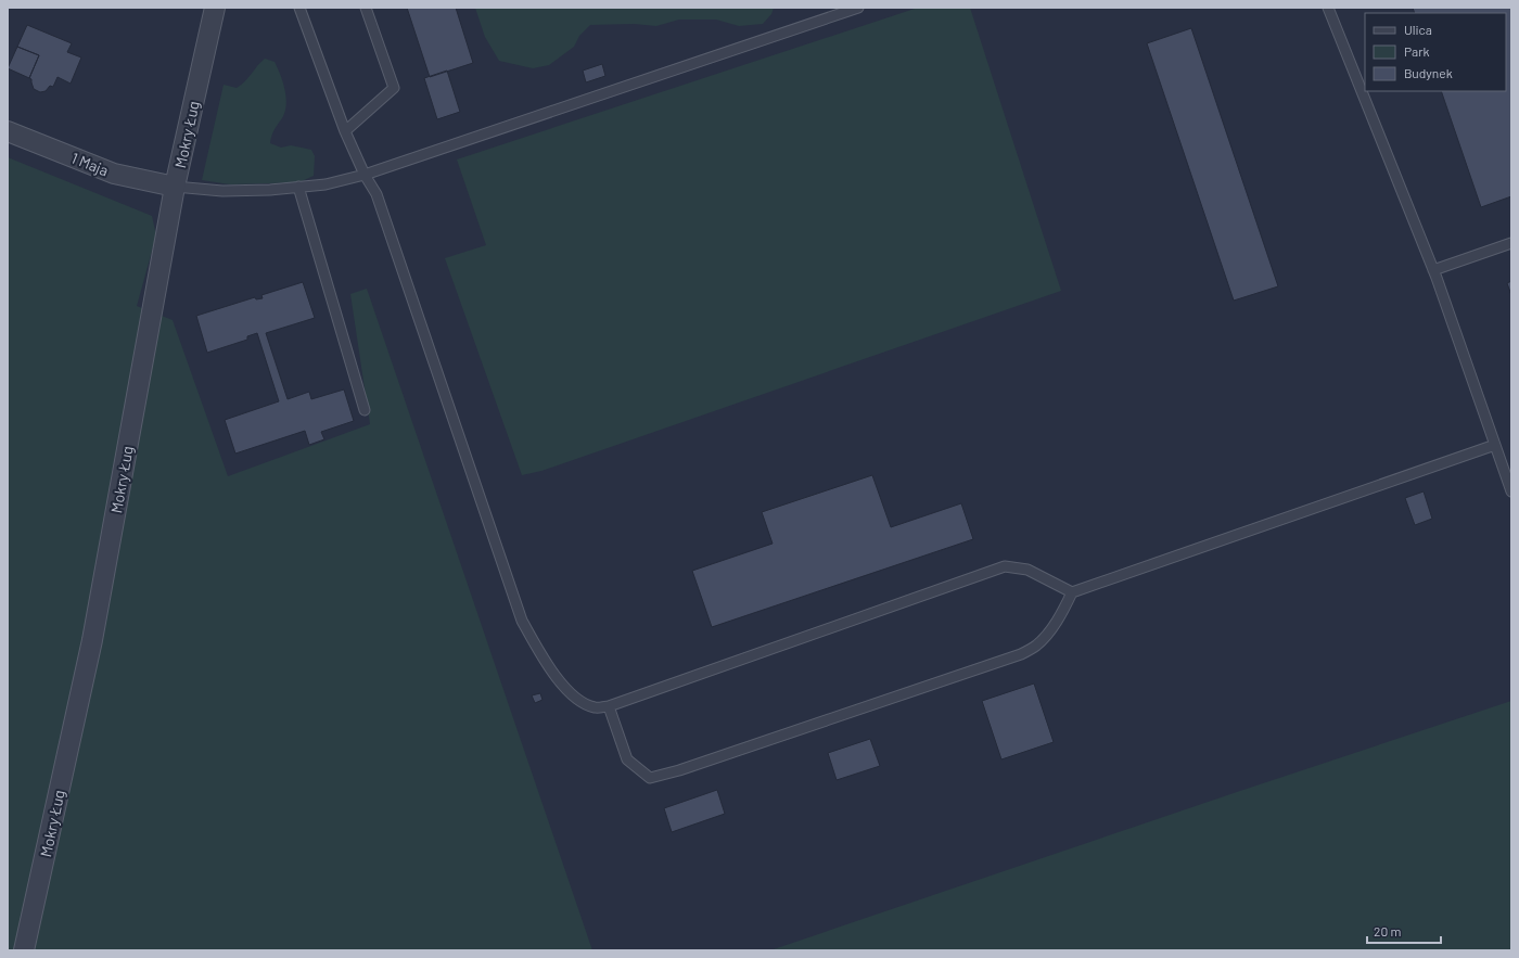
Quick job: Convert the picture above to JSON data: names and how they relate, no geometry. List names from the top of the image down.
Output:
{
  "streets": {
    "street": ["Mokry Ług", "1 Maja"]
  },
  "crossings": [
    ["Mokry Ług", "1 Maja"]
  ],
  "legend": ["Ulica", "Park", "Budynek"],
  "scale_bar": "20 m"
}
